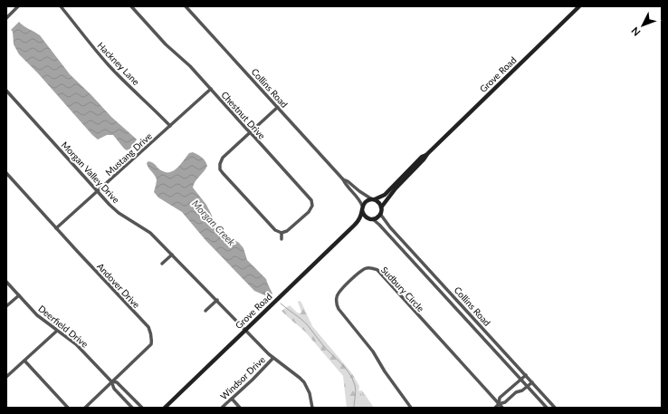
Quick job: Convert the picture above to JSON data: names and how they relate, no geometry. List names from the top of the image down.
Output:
{
  "streets": {
    "street": [
      "Hackney Lane",
      "Grove Road",
      "Collins Road",
      "Chestnut Drive",
      "Mustang Drive",
      "Morgan Valley Drive",
      "Andover Drive",
      "Sudbury Circle",
      "Deerfield Drive",
      "Windsor Drive"
    ]
  },
  "crossings": [
    ["Hackney Lane", "Mustang Drive"],
    ["Grove Road", "Collins Road"],
    ["Grove Road", "Morgan Valley Drive"],
    ["Chestnut Drive", "Mustang Drive"],
    ["Mustang Drive", "Morgan Valley Drive"],
    ["Mustang Drive", "Andover Drive"],
    ["Morgan Valley Drive", "Windsor Drive"],
    ["Andover Drive", "Deerfield Drive"]
  ],
  "water": ["Morgan Creek"],
  "north": "bottom left"
}
